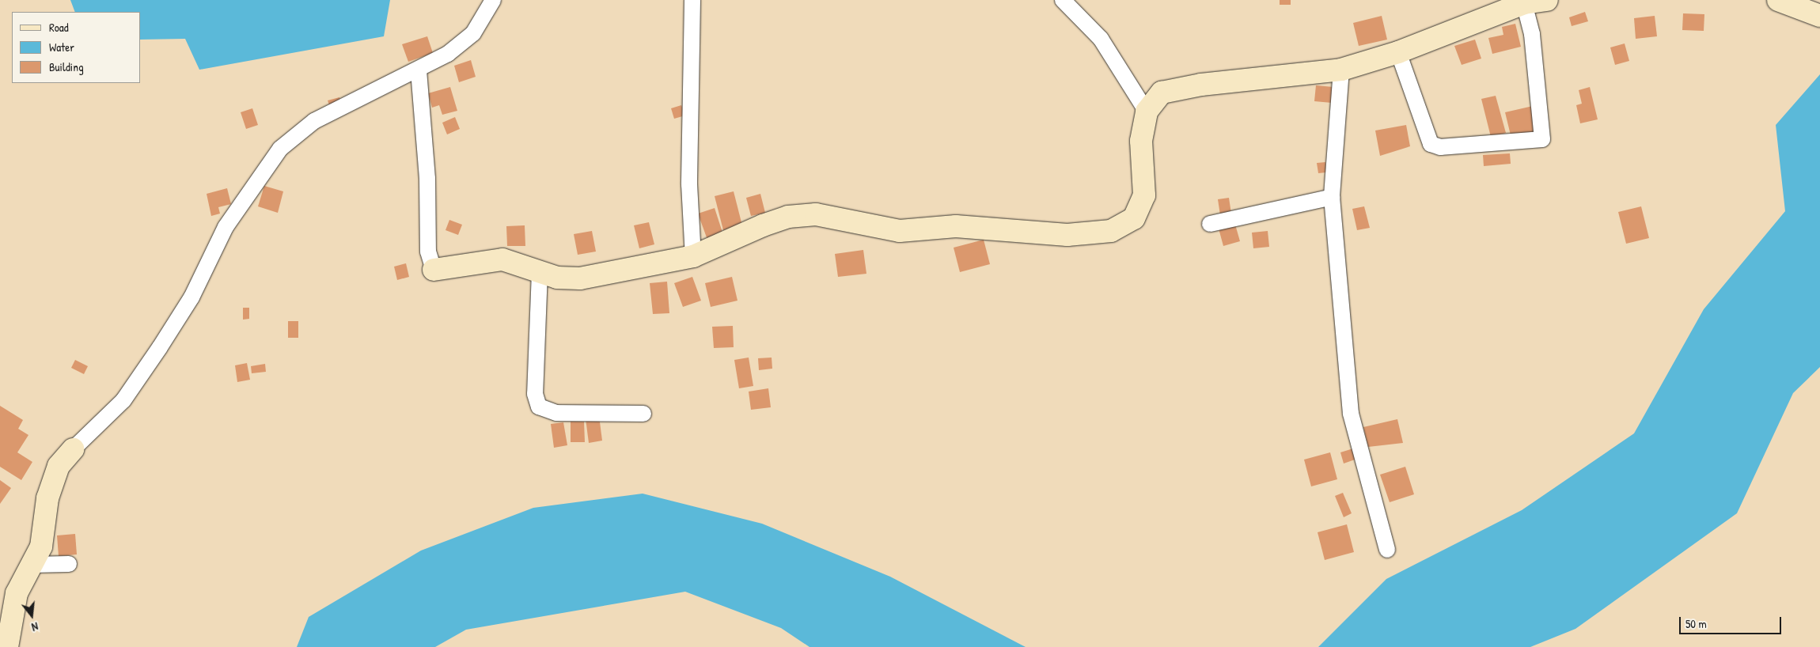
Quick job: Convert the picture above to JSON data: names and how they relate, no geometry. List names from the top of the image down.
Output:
{
  "legend": ["Road", "Water", "Building"],
  "scale_bar": "50 m",
  "north": "bottom"
}
